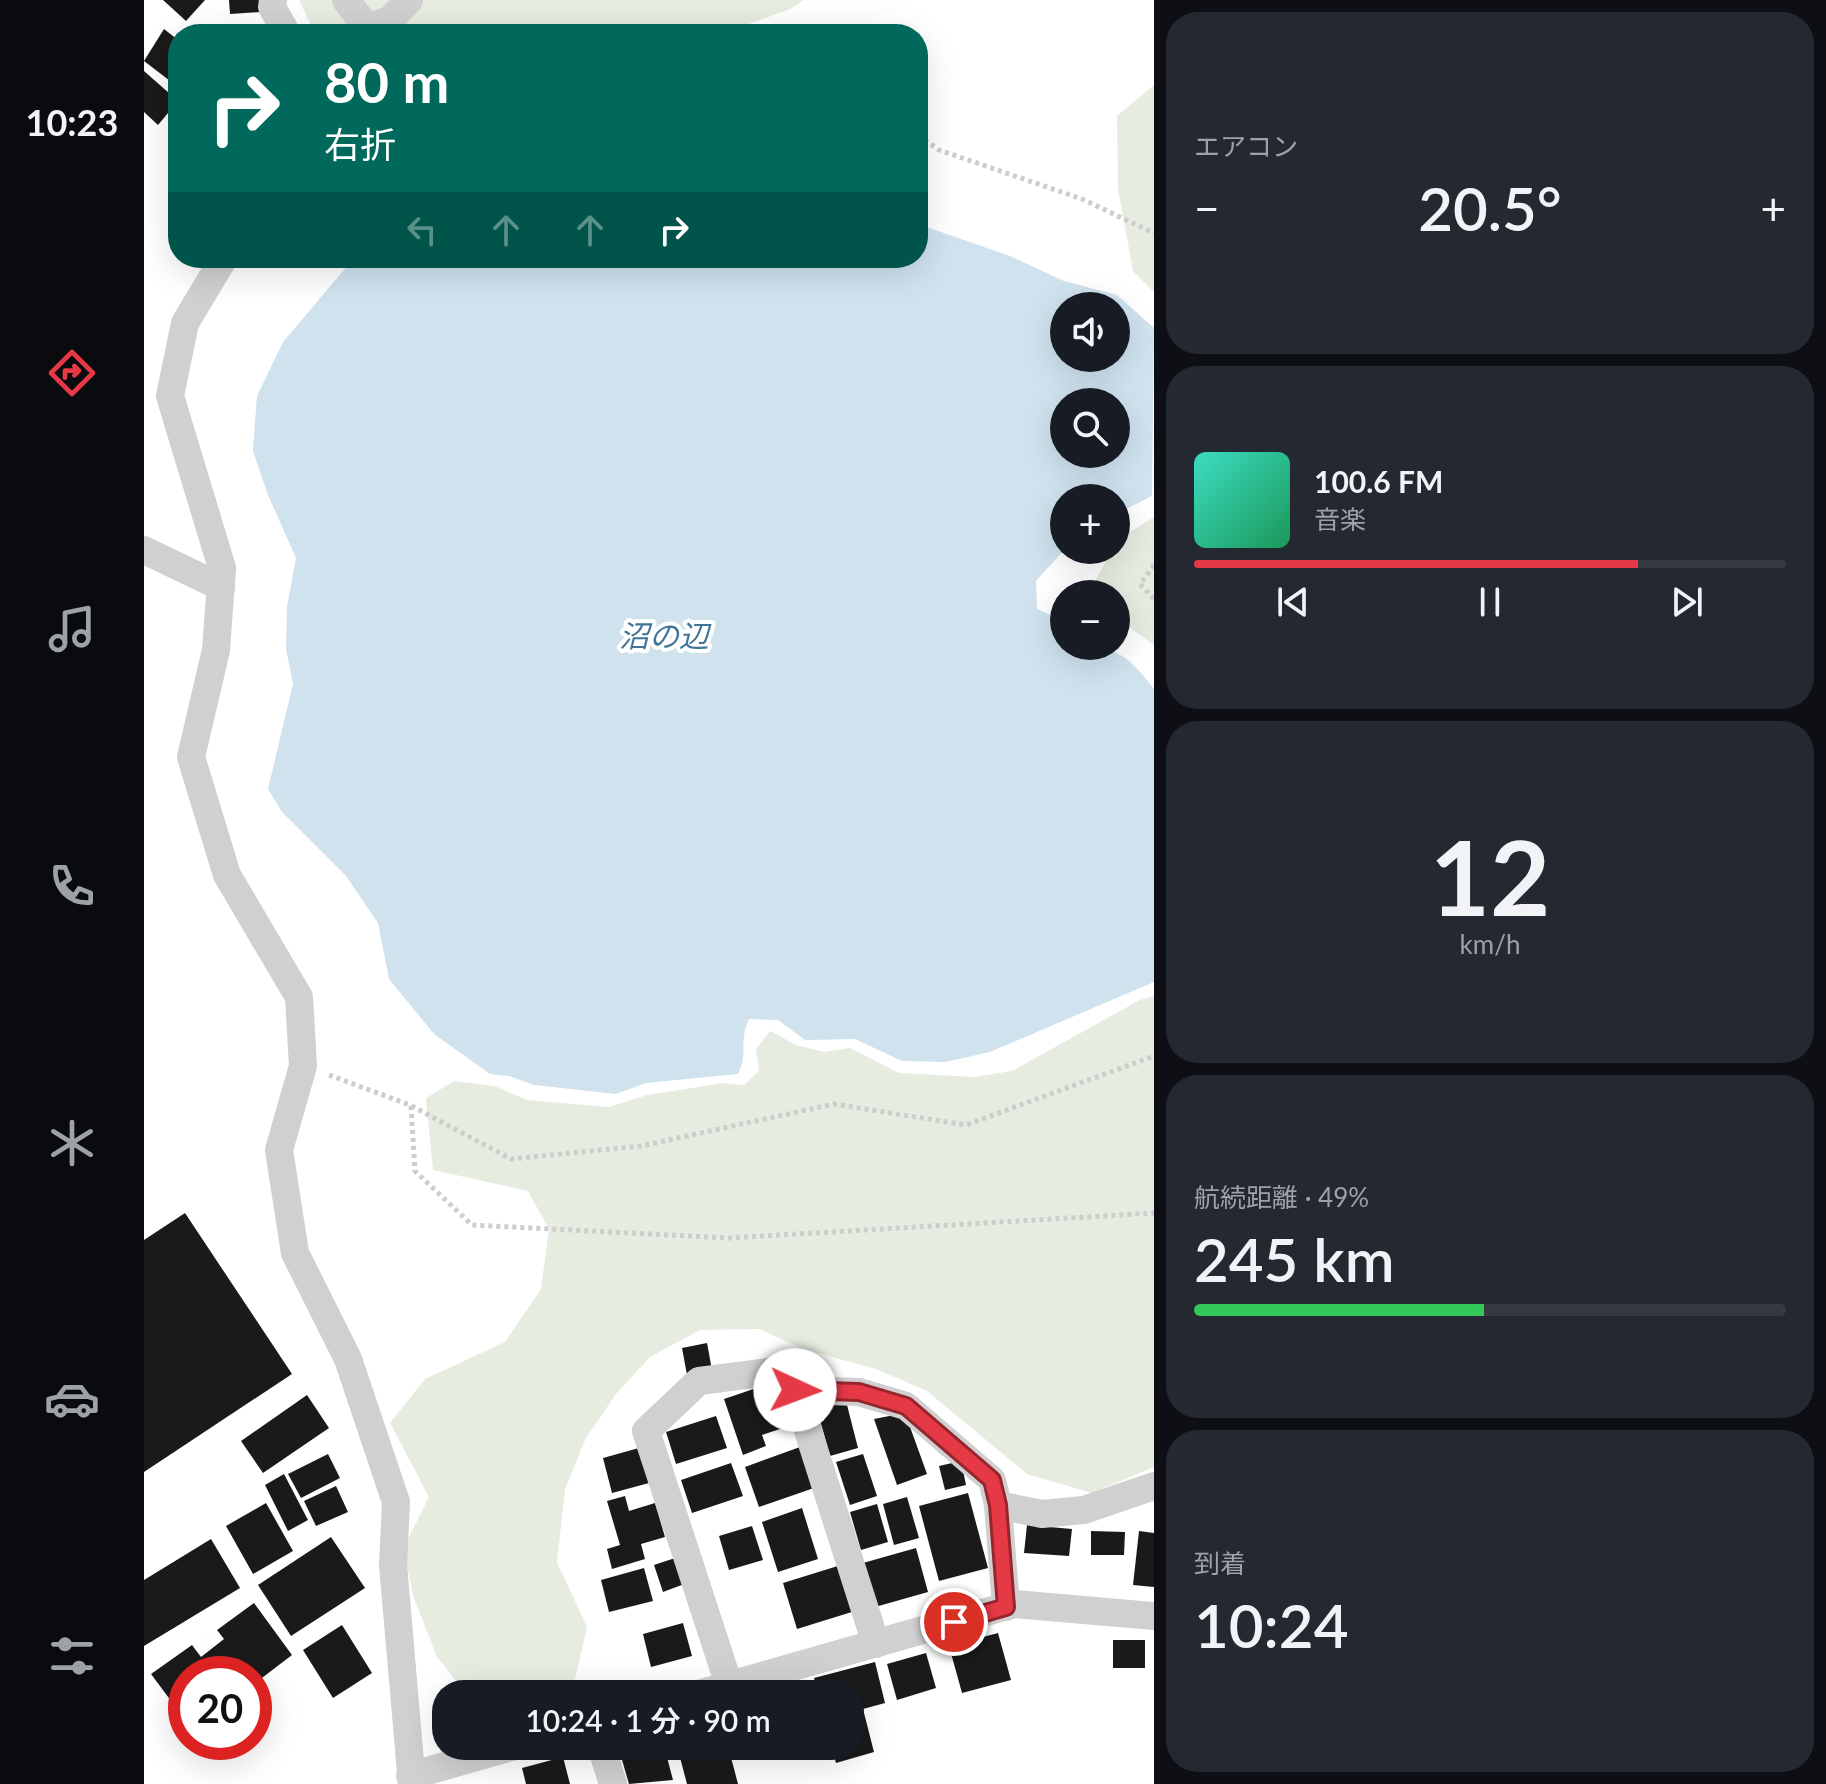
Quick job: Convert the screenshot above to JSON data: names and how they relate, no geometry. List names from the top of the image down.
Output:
{
  "water": ["沼の辺"],
  "page": {
    "tabs": "10:23",
    "tile": [
      "エアコン",
      ["12", "km/h"],
      ["航続距離 · 49%", "245 km"],
      ["到着", "10:24"]
    ],
    "turn": ["80 m", "右折"],
    "heat": ["−", "20.5°", "+"],
    "map_buttons": ["+", "−"],
    "song": ["100.6 FM", "音楽"],
    "limit": "20",
    "trip": "10:24 · 1 分 · 90 m"
  }
}
